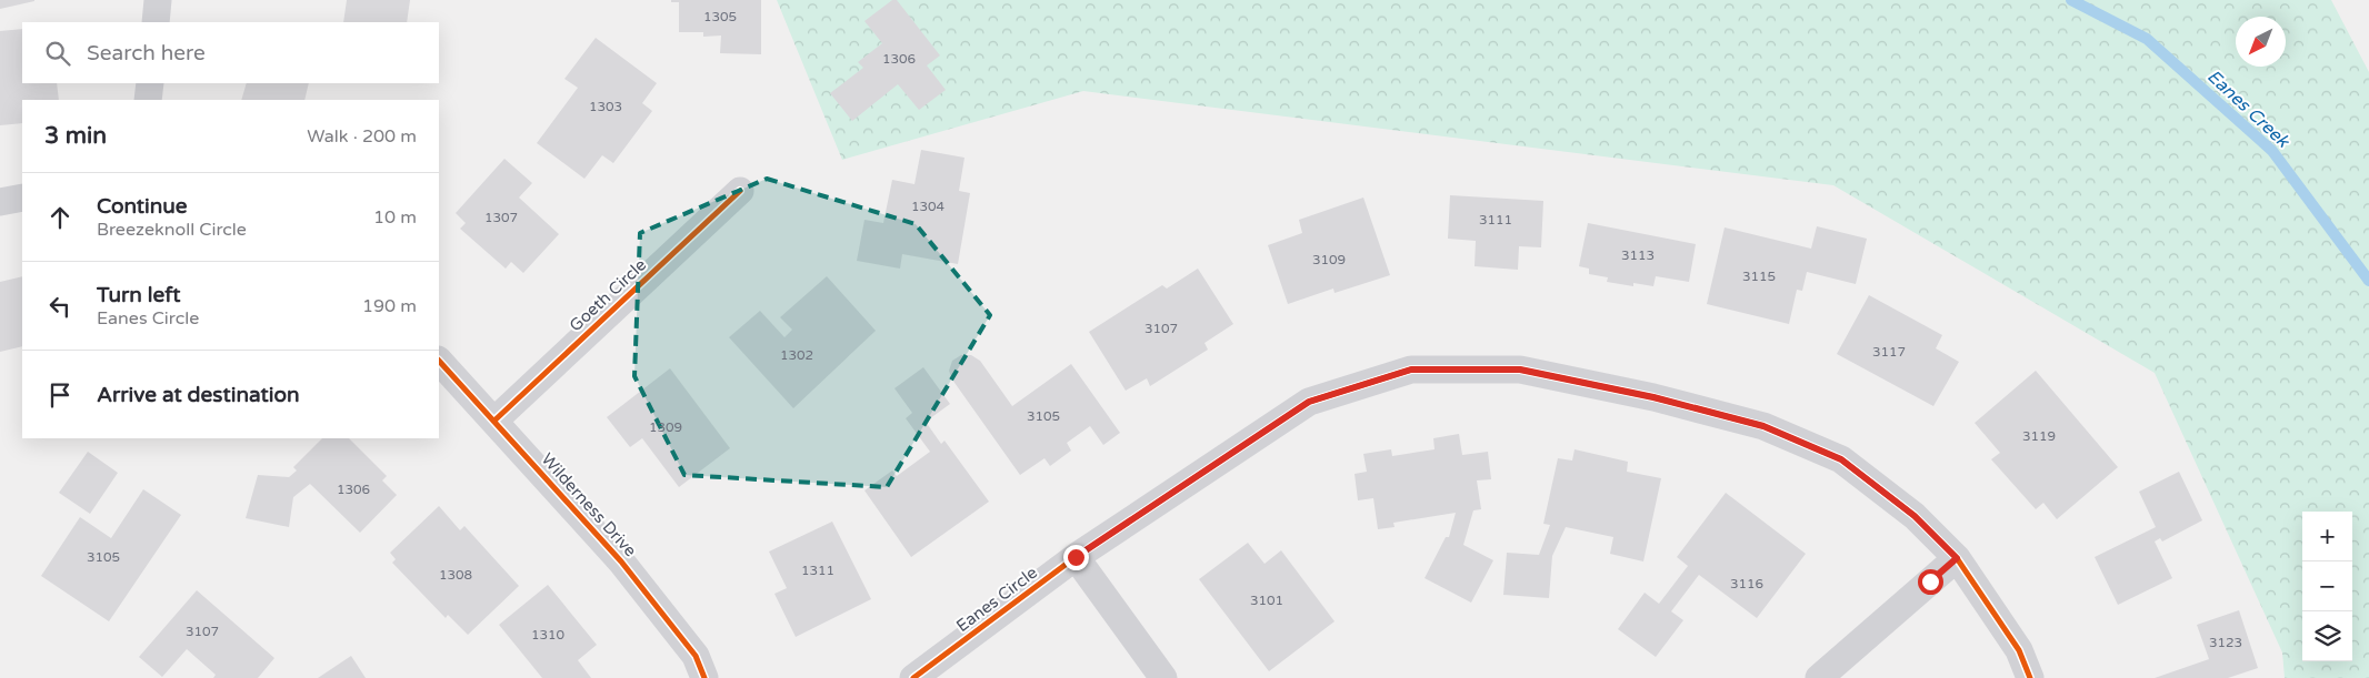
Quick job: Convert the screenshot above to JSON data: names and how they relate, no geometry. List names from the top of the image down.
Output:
{
  "streets": {
    "street": ["Goeth Circle", "Wilderness Drive", "Eanes Circle"]
  },
  "crossings": [
    ["Goeth Circle", "Wilderness Drive"]
  ],
  "water": ["Eanes Creek"],
  "house_numbers": [
    "1305",
    "1306",
    "1303",
    "1304",
    "1307",
    "3111",
    "3113",
    "3109",
    "3115",
    "3107",
    "3117",
    "1302",
    "3105",
    "1309",
    "3119",
    "1306",
    "3105",
    "1311",
    "1308",
    "3116",
    "3101",
    "3107",
    "1310",
    "3123"
  ],
  "north": "bottom left",
  "page": {
    "search": "Search here",
    "heading": ["3 min", "Walk · 200 m"],
    "list": [
      ["Continue", "Breezeknoll Circle", "10 m"],
      ["Turn left", "Eanes Circle", "190 m"],
      "Arrive at destination"
    ],
    "map_buttons": ["+", "−"]
  }
}
